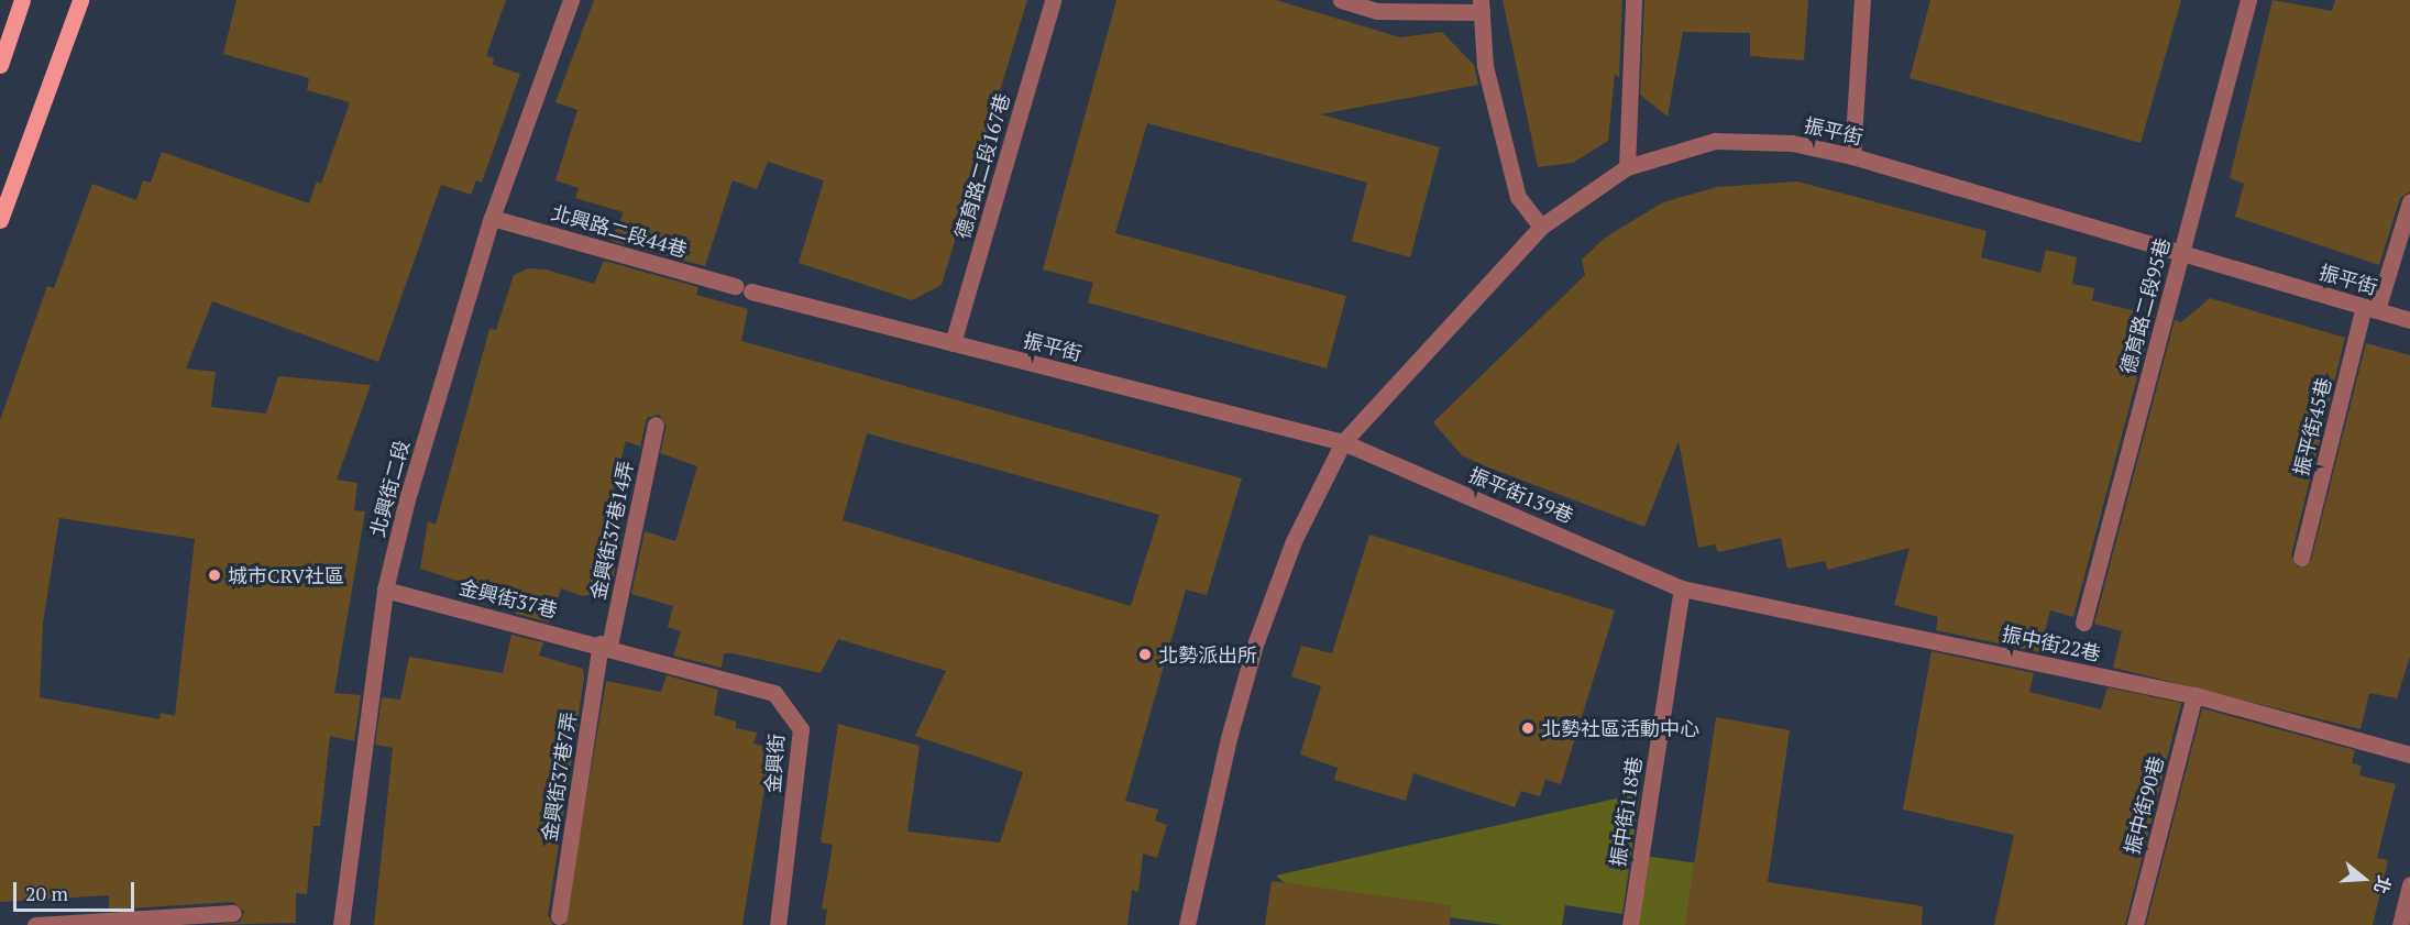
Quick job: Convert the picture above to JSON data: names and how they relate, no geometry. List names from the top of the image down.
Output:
{
  "streets": {
    "lane": [
      "振平街",
      "德育路二段167巷",
      "北興路二段44巷",
      "德育路二段95巷",
      "振平街45巷",
      "北興街二段",
      "振平街139巷",
      "金興街37巷14弄",
      "金興街37巷",
      "振中街22巷",
      "金興街",
      "金興街37巷7弄",
      "振中街90巷",
      "振中街118巷"
    ]
  },
  "crossings": [
    ["振平街", "德育路二段167巷"],
    ["振平街", "德育路二段95巷"],
    ["振平街", "振平街45巷"],
    ["振平街", "振平街139巷"],
    ["北興路二段44巷", "北興街二段"],
    ["北興街二段", "金興街37巷"],
    ["振平街139巷", "振中街22巷"],
    ["振平街139巷", "振中街118巷"],
    ["金興街37巷14弄", "金興街37巷"],
    ["金興街37巷14弄", "金興街"],
    ["金興街37巷14弄", "金興街37巷7弄"],
    ["金興街37巷", "金興街"],
    ["金興街37巷", "金興街37巷7弄"],
    ["振中街22巷", "振中街90巷"],
    ["振中街22巷", "振中街118巷"],
    ["金興街", "金興街37巷7弄"]
  ],
  "places": ["城市CRV社區", "北勢派出所", "北勢社區活動中心"],
  "scale_bar": "20 m",
  "north": "right"
}
